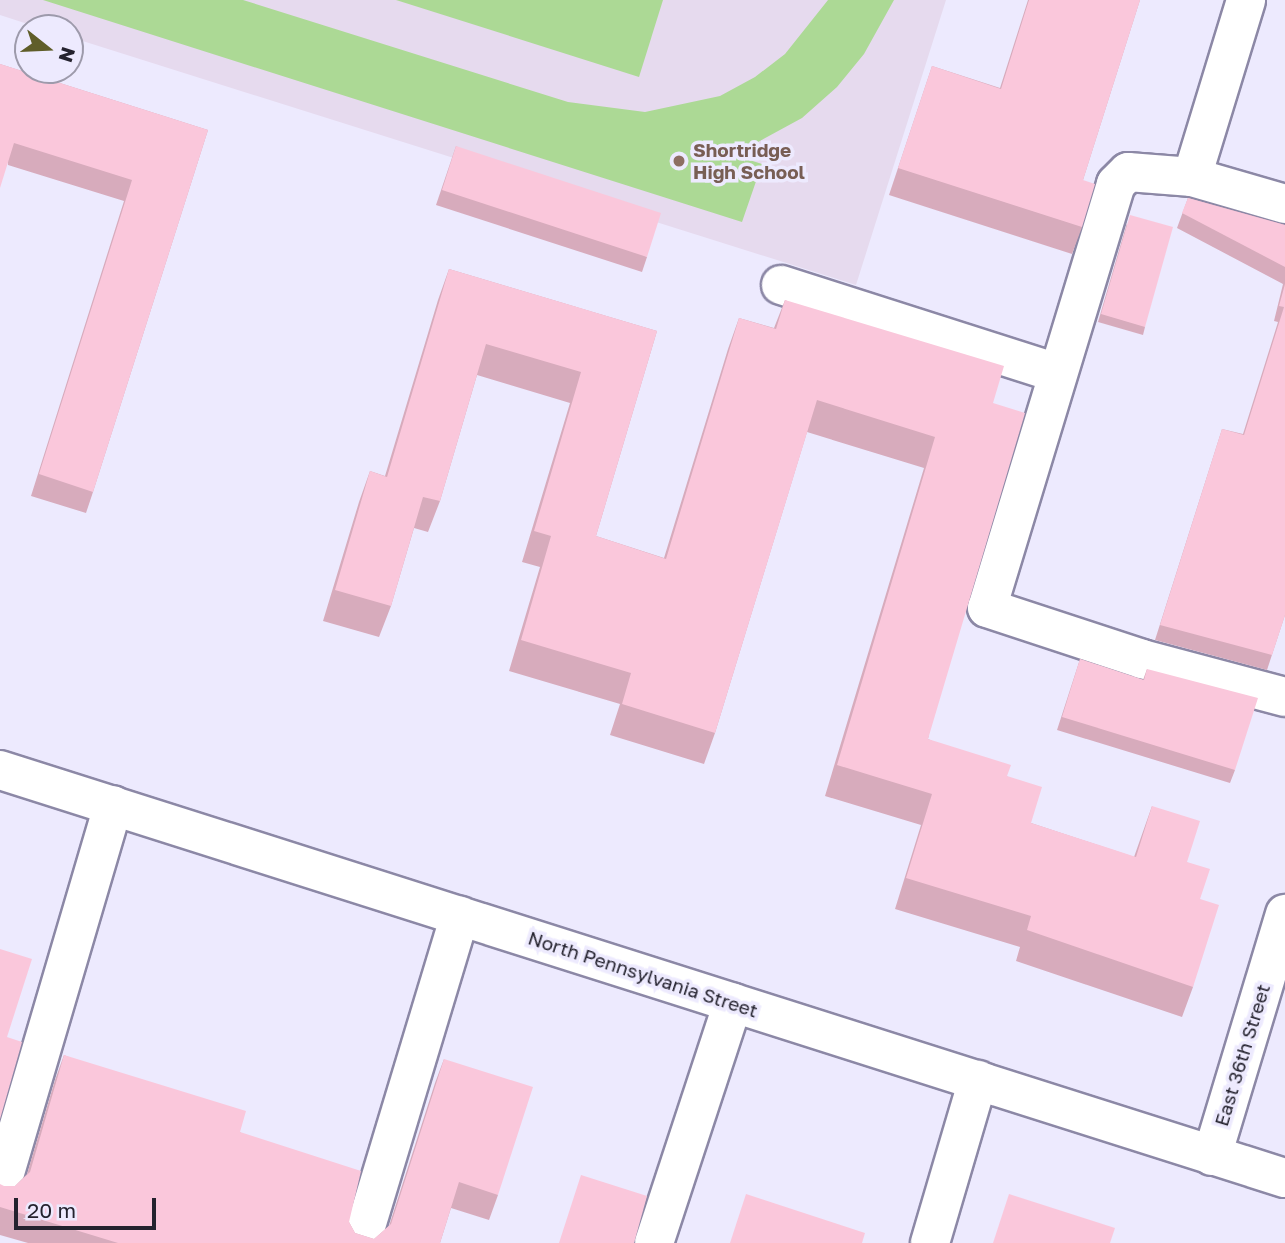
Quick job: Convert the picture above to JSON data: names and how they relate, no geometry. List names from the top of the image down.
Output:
{
  "streets": {
    "street": ["North Pennsylvania Street", "East 36th Street"]
  },
  "crossings": [
    ["North Pennsylvania Street", "East 36th Street"]
  ],
  "places": ["Shortridge High School"],
  "scale_bar": "20 m",
  "north": "right"
}
